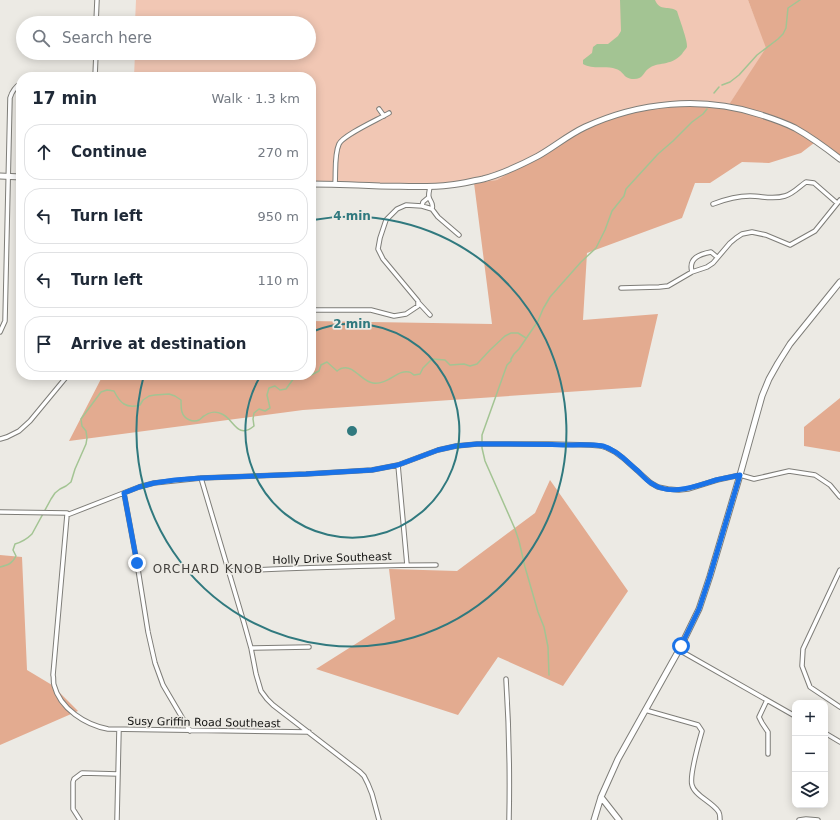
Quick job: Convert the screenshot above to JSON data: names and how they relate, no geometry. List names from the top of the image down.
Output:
{
  "streets": {
    "street": ["Holly Drive Southeast", "Susy Griffin Road Southeast"]
  },
  "districts": ["ORCHARD KNOB"],
  "page": {
    "search": "Search here",
    "heading": ["17 min", "Walk · 1.3 km"],
    "list": [
      ["Continue", "270 m"],
      ["Turn left", "950 m"],
      ["Turn left", "110 m"],
      "Arrive at destination"
    ],
    "map_buttons": ["+", "−"]
  },
  "rings": ["4 min", "2 min"]
}
